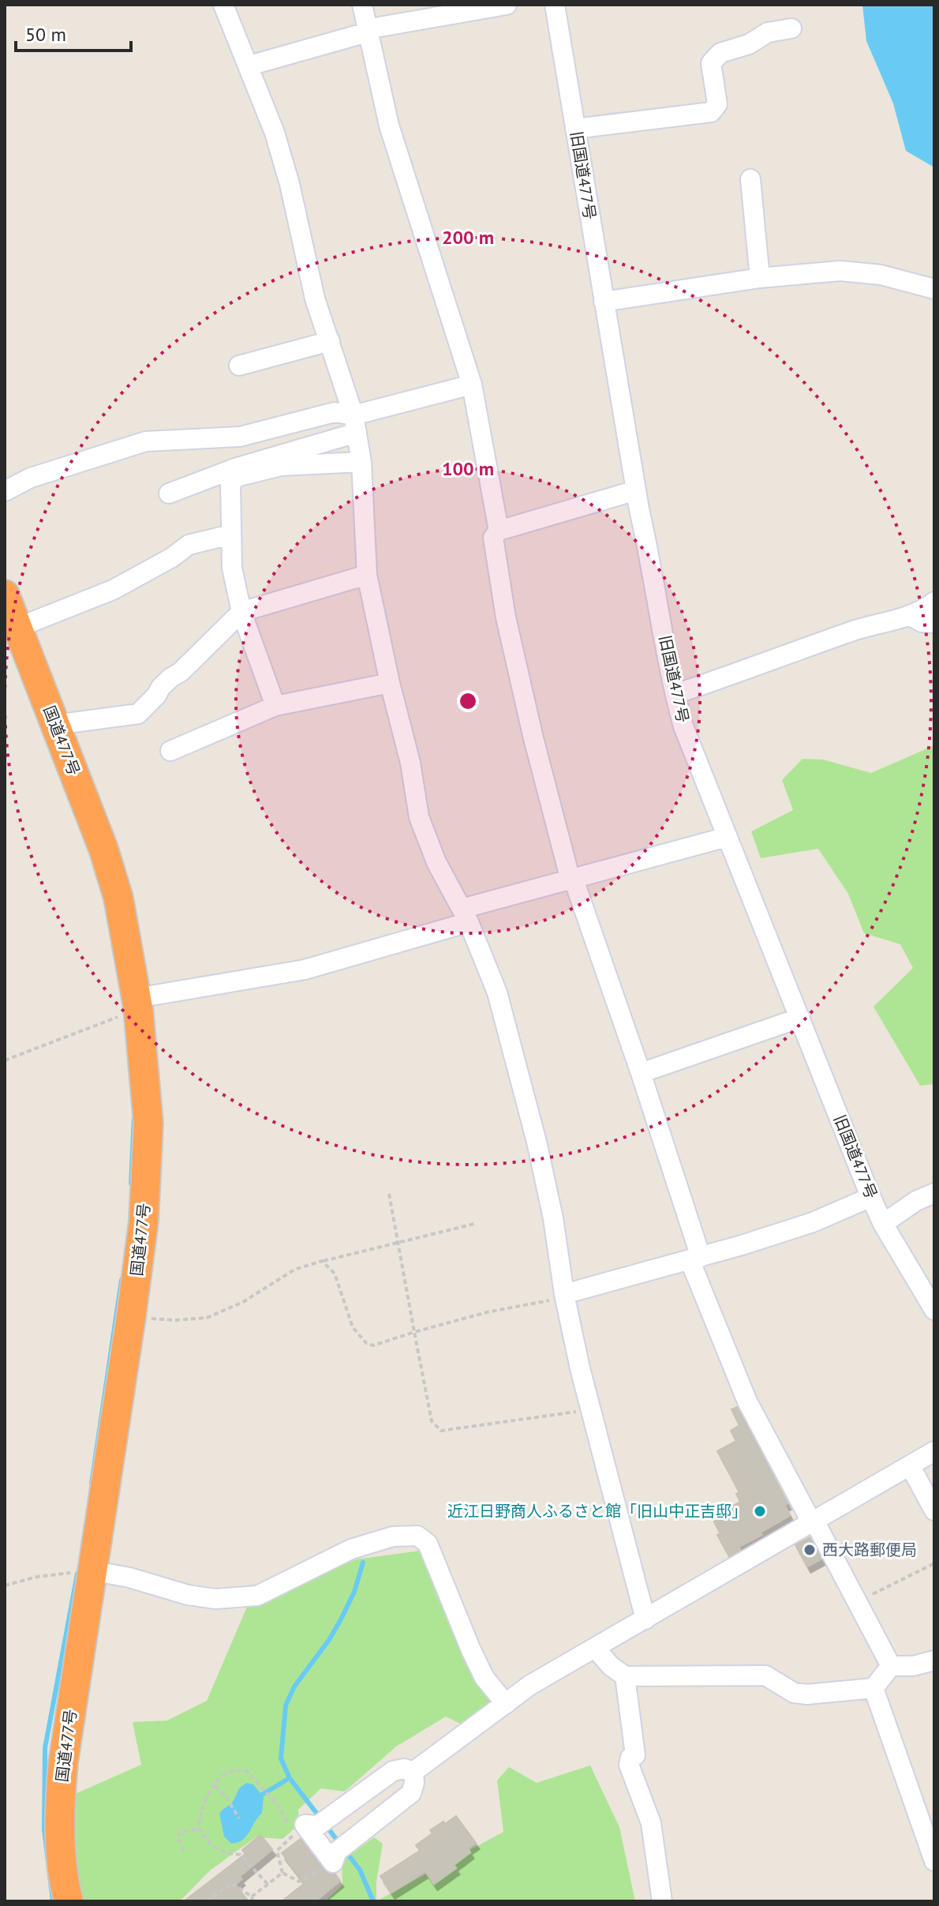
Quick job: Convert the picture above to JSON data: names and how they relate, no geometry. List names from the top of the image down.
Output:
{
  "streets": {
    "highway": ["国道477号"],
    "street": ["旧国道477号"]
  },
  "places": ["近江日野商人ふるさと館「旧山中正吉邸」", "西大路郵便局"],
  "scale_bar": "50 m",
  "rings": ["200 m", "100 m"]
}
